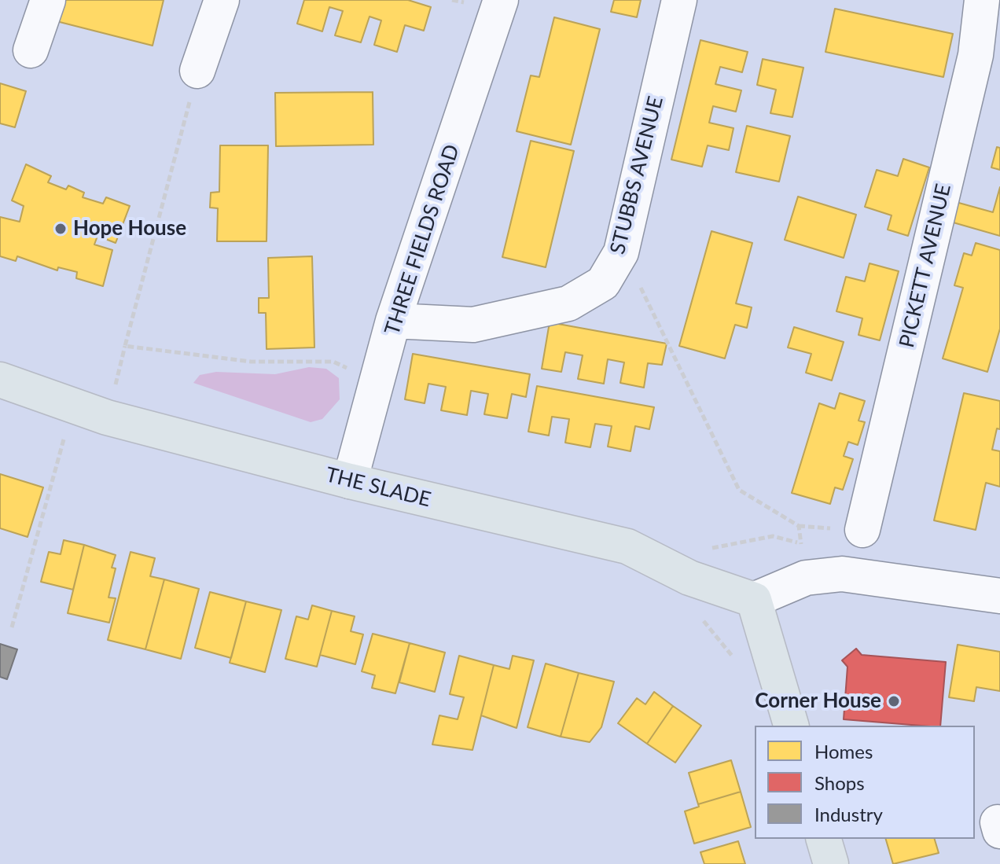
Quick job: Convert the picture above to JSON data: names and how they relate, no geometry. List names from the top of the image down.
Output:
{
  "streets": {
    "main road": ["THE SLADE"],
    "street": ["STUBBS AVENUE", "THREE FIELDS ROAD", "PICKETT AVENUE"]
  },
  "crossings": [
    ["STUBBS AVENUE", "THREE FIELDS ROAD"],
    ["THREE FIELDS ROAD", "THE SLADE"]
  ],
  "places": ["Hope House", "Corner House"],
  "legend": ["Homes", "Shops", "Industry"]
}
